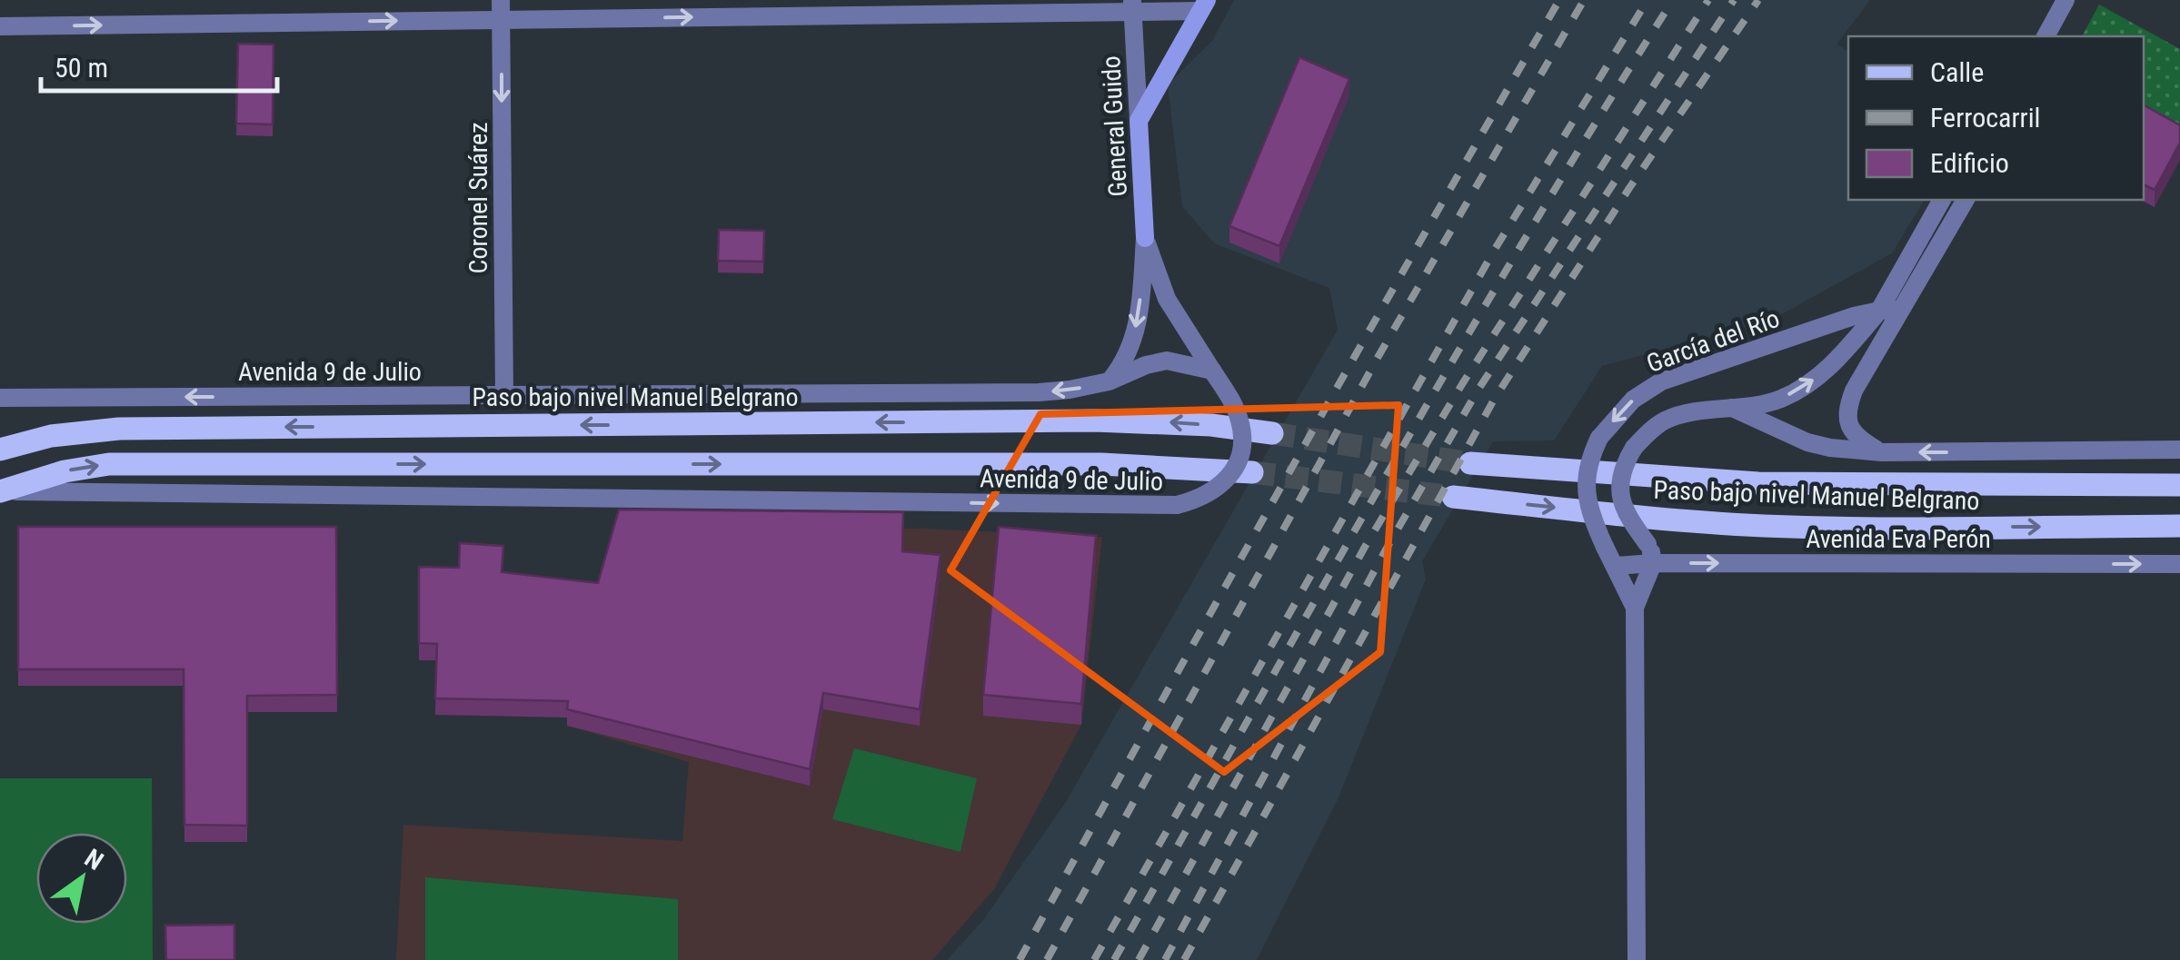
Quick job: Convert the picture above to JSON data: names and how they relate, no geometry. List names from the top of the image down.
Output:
{
  "streets": {
    "main road": ["Paso bajo nivel Manuel Belgrano"],
    "street": [
      "General Guido",
      "Coronel Suárez",
      "García del Río",
      "Avenida 9 de Julio",
      "Avenida Eva Perón"
    ]
  },
  "crossings": [
    ["General Guido", "Avenida 9 de Julio"],
    ["Coronel Suárez", "Avenida 9 de Julio"],
    ["García del Río", "Avenida Eva Perón"]
  ],
  "one_way": ["Coronel Suárez"],
  "legend": ["Calle", "Ferrocarril", "Edificio"],
  "scale_bar": "50 m",
  "north": "top right"
}
